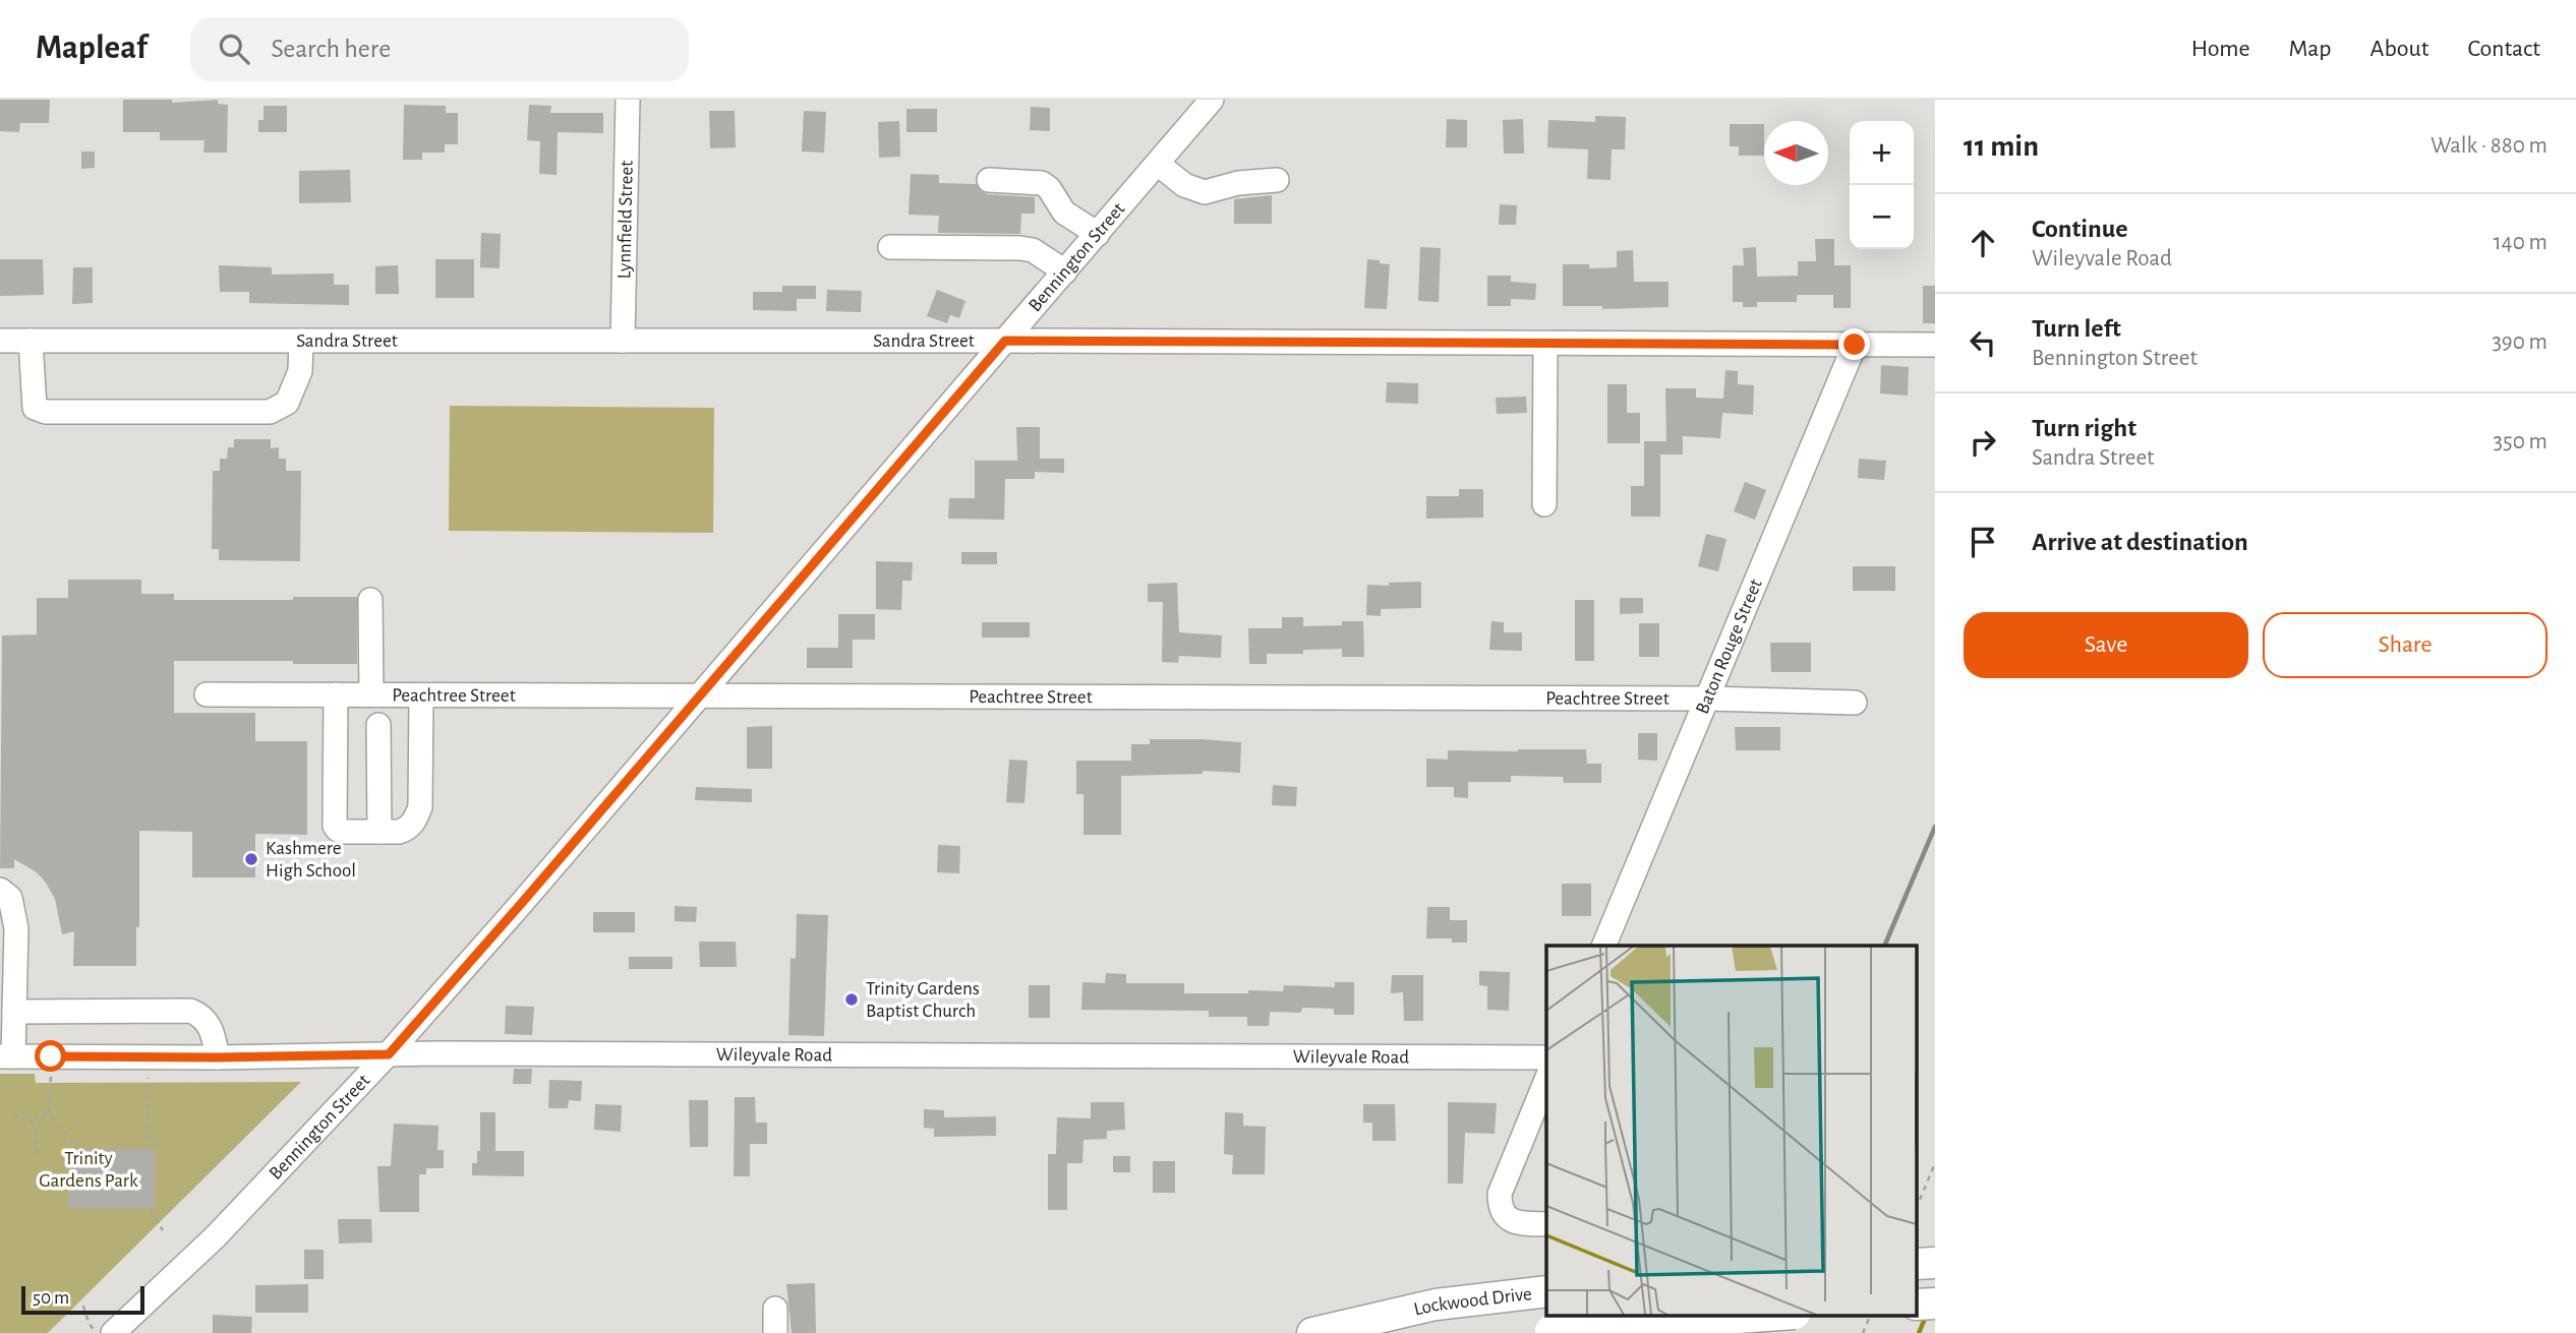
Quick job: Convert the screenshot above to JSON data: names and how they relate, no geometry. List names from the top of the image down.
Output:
{
  "streets": {
    "main road": ["Lockwood Drive"],
    "street": [
      "Lynnfield Street",
      "Bennington Street",
      "Sandra Street",
      "Baton Rouge Street",
      "Peachtree Street",
      "Wileyvale Road"
    ]
  },
  "crossings": [
    ["Lynnfield Street", "Sandra Street"],
    ["Bennington Street", "Sandra Street"],
    ["Bennington Street", "Peachtree Street"],
    ["Bennington Street", "Wileyvale Road"],
    ["Sandra Street", "Baton Rouge Street"],
    ["Baton Rouge Street", "Peachtree Street"]
  ],
  "parks": ["Trinity Gardens Park"],
  "places": ["Kashmere High School", "Trinity Gardens Baptist Church"],
  "scale_bar": "50 m",
  "north": "left",
  "page": {
    "header": "Mapleaf",
    "search": "Search here",
    "nav": [
      "Home",
      "Map",
      "About",
      "Contact"
    ],
    "heading": ["11 min", "Walk · 880 m"],
    "map_buttons": ["+", "−"],
    "list": [
      ["Continue", "Wileyvale Road", "140 m"],
      ["Turn left", "Bennington Street", "390 m"],
      ["Turn right", "Sandra Street", "350 m"],
      "Arrive at destination"
    ],
    "buttons": ["Save", "Share"],
    "scale": "50 m"
  }
}
